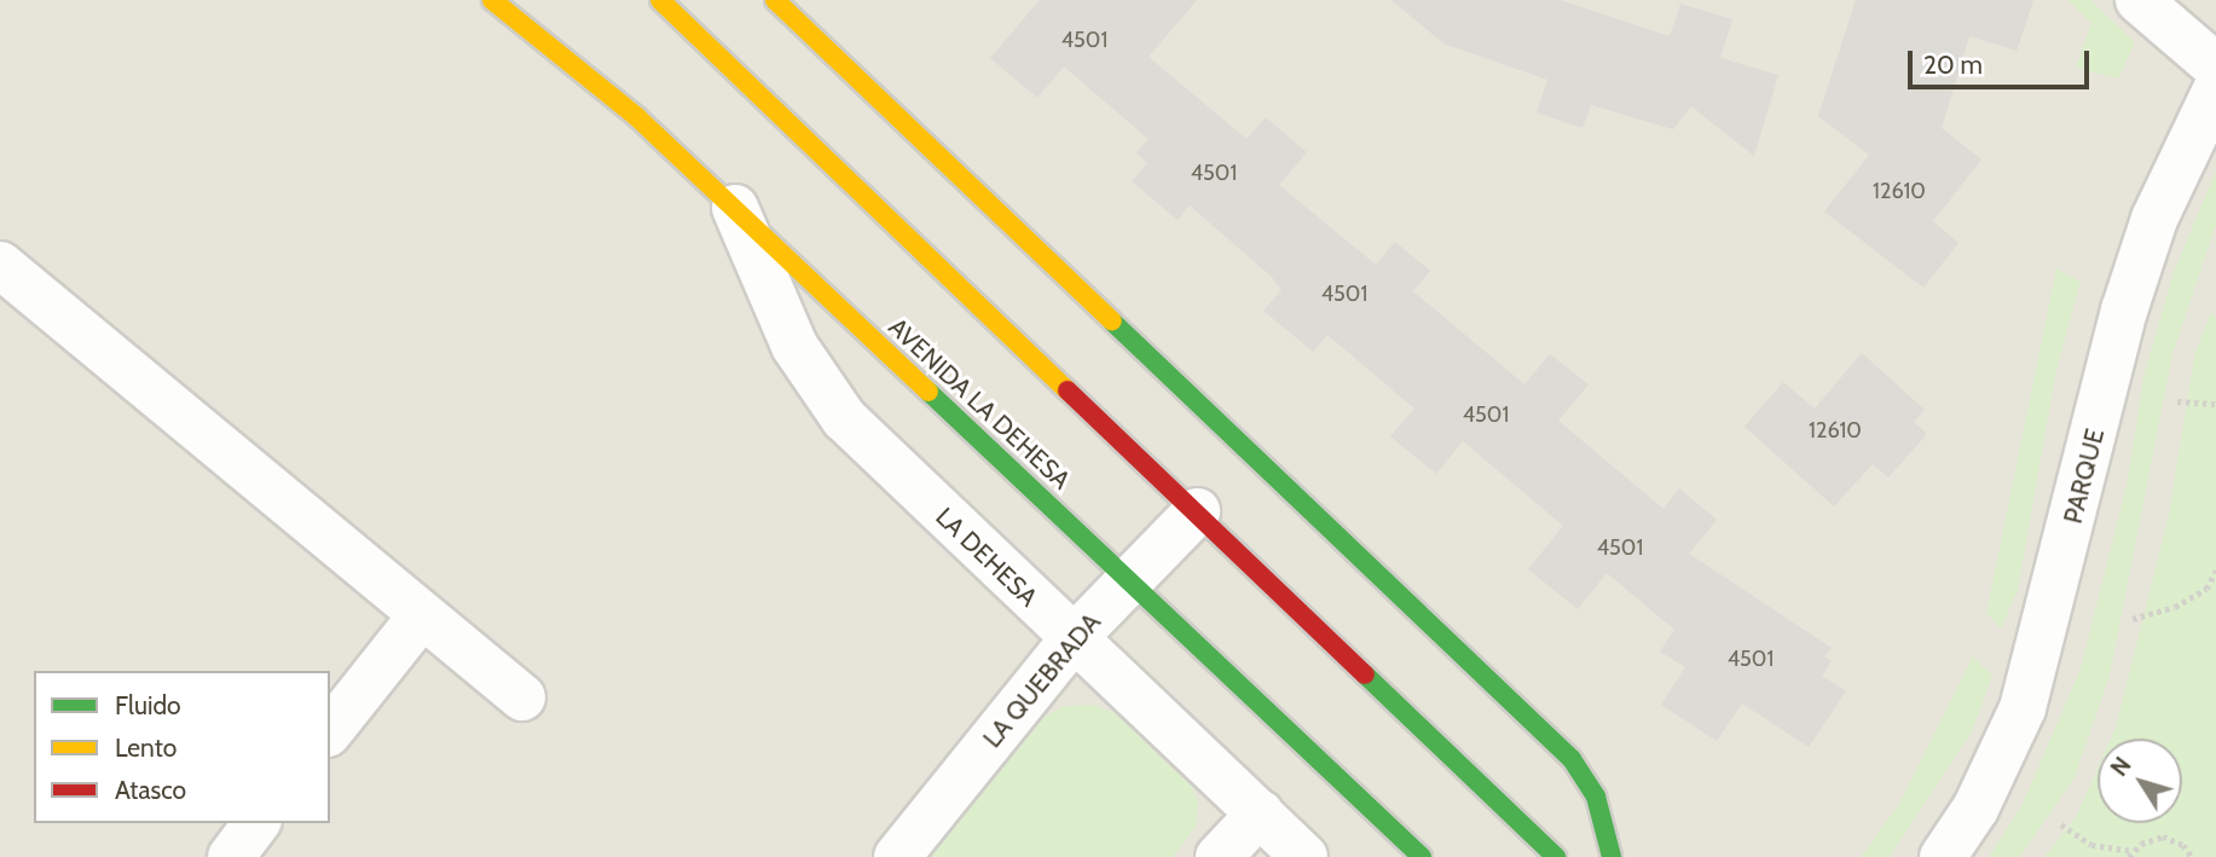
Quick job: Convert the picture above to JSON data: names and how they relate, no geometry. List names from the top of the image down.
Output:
{
  "streets": {
    "street": [
      "AVENIDA LA DEHESA",
      "PARQUE",
      "LA DEHESA",
      "LA QUEBRADA"
    ]
  },
  "crossings": [
    ["AVENIDA LA DEHESA", "LA DEHESA"],
    ["AVENIDA LA DEHESA", "LA QUEBRADA"],
    ["LA DEHESA", "LA QUEBRADA"]
  ],
  "house_numbers": [
    "4501",
    "4501",
    "12610",
    "4501",
    "4501",
    "12610",
    "4501",
    "4501"
  ],
  "legend": ["Fluido", "Lento", "Atasco"],
  "scale_bar": "20 m",
  "north": "top left"
}
